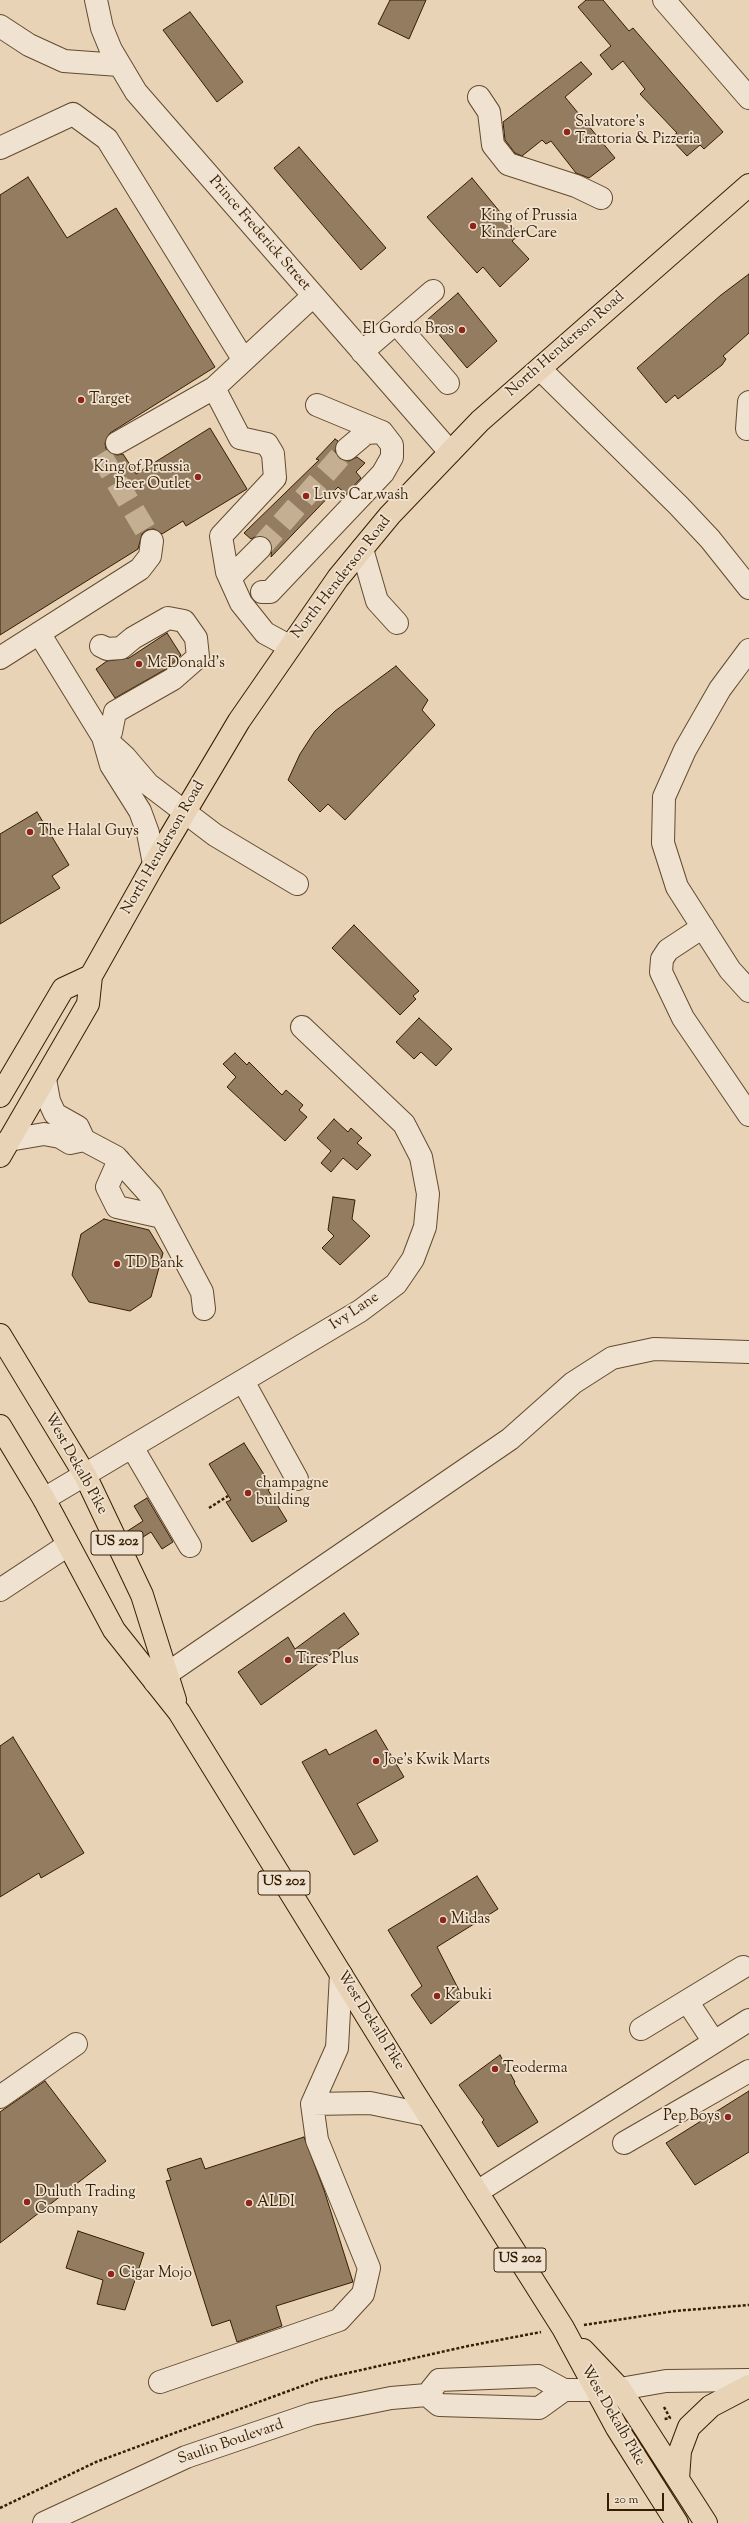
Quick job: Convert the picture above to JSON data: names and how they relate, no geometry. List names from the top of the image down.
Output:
{
  "streets": {
    "main road": ["North Henderson Road", "West Dekalb Pike", "US 202"],
    "street": ["Prince Frederick Street", "Ivy Lane", "Saulin Boulevard"]
  },
  "crossings": [
    ["Prince Frederick Street", "North Henderson Road"],
    ["Ivy Lane", "West Dekalb Pike"]
  ],
  "places": [
    "Salvatore’s Trattoria & Pizzeria",
    "King of Prussia KinderCare",
    "El Gordo Bros",
    "Target",
    "King of Prussia Beer Outlet",
    "Luvs Car wash",
    "McDonald's",
    "The Halal Guys",
    "TD Bank",
    "champagne building",
    "Tires Plus",
    "Joe's Kwik Marts",
    "Midas",
    "Kabuki",
    "Teoderma",
    "Pep Boys",
    "Duluth Trading Company",
    "ALDI",
    "Cigar Mojo"
  ],
  "scale_bar": "20 m"
}
